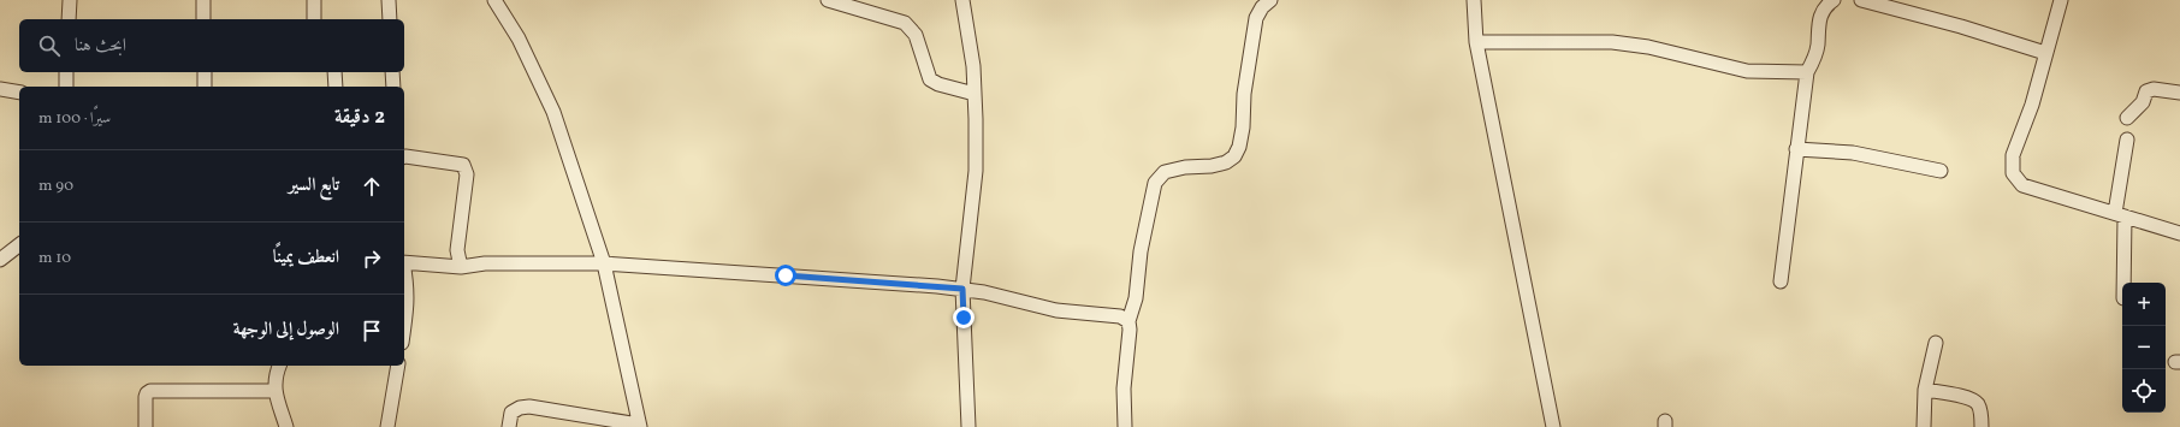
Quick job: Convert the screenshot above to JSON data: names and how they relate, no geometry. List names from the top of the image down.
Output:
{
  "page": {
    "search": "ابحث هنا",
    "heading": ["2 دقيقة", "سيرًا · 100 m"],
    "list": [
      ["تابع السير", "90 m"],
      ["انعطف يمينًا", "10 m"],
      "الوصول إلى الوجهة"
    ],
    "map_buttons": ["+", "−"]
  }
}
